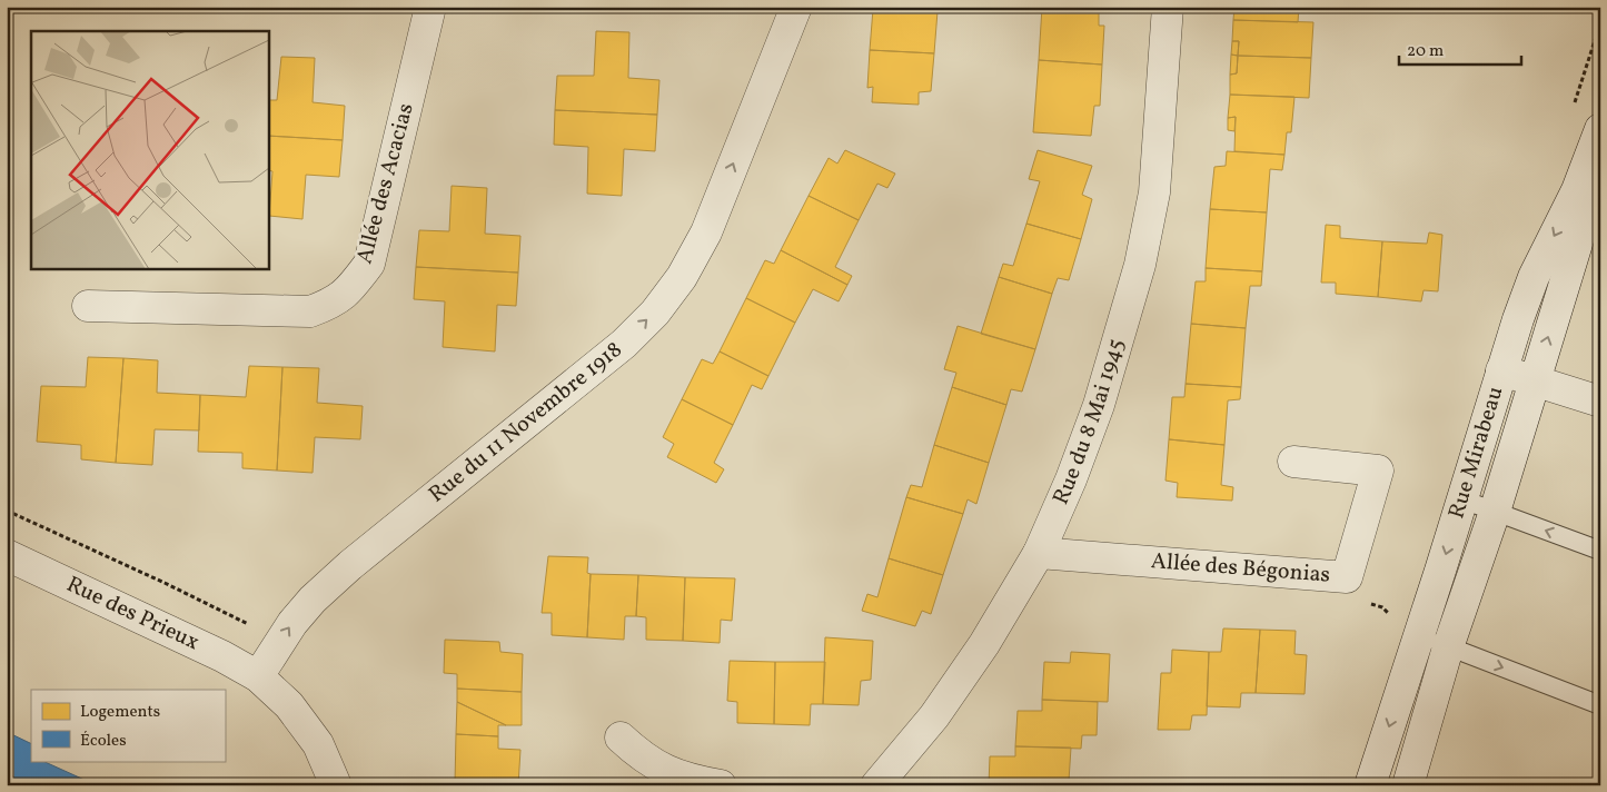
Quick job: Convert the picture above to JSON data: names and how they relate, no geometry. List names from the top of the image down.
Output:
{
  "streets": {
    "street": [
      "Allée des Acacias",
      "Rue du 8 Mai 1945",
      "Rue du 11 Novembre 1918",
      "Rue Mirabeau",
      "Allée des Bégonias",
      "Rue des Prieux"
    ]
  },
  "crossings": [
    ["Rue du 8 Mai 1945", "Allée des Bégonias"],
    ["Rue du 11 Novembre 1918", "Rue des Prieux"]
  ],
  "one_way": ["Rue du 11 Novembre 1918"],
  "legend": ["Logements", "Écoles"],
  "scale_bar": "20 m"
}
